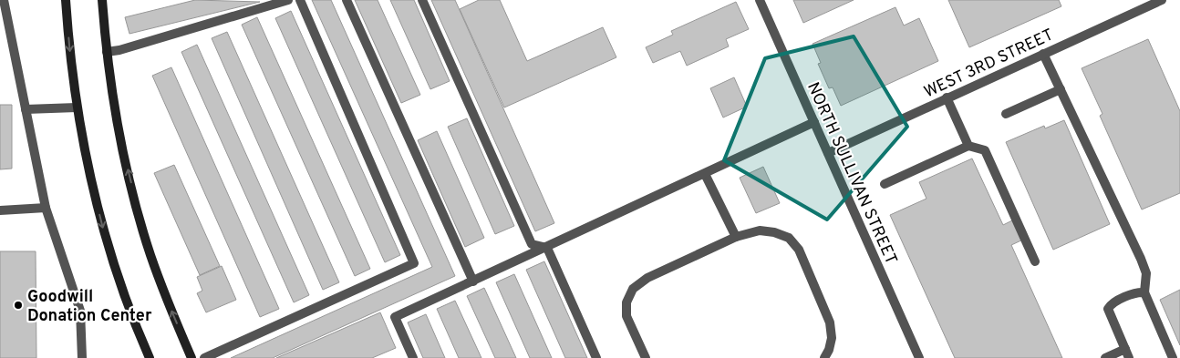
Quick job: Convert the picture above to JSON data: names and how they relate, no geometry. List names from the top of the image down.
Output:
{
  "streets": {
    "street": ["WEST 3RD STREET", "NORTH SULLIVAN STREET"]
  },
  "crossings": [
    ["WEST 3RD STREET", "NORTH SULLIVAN STREET"]
  ],
  "places": ["Goodwill Donation Center"]
}
